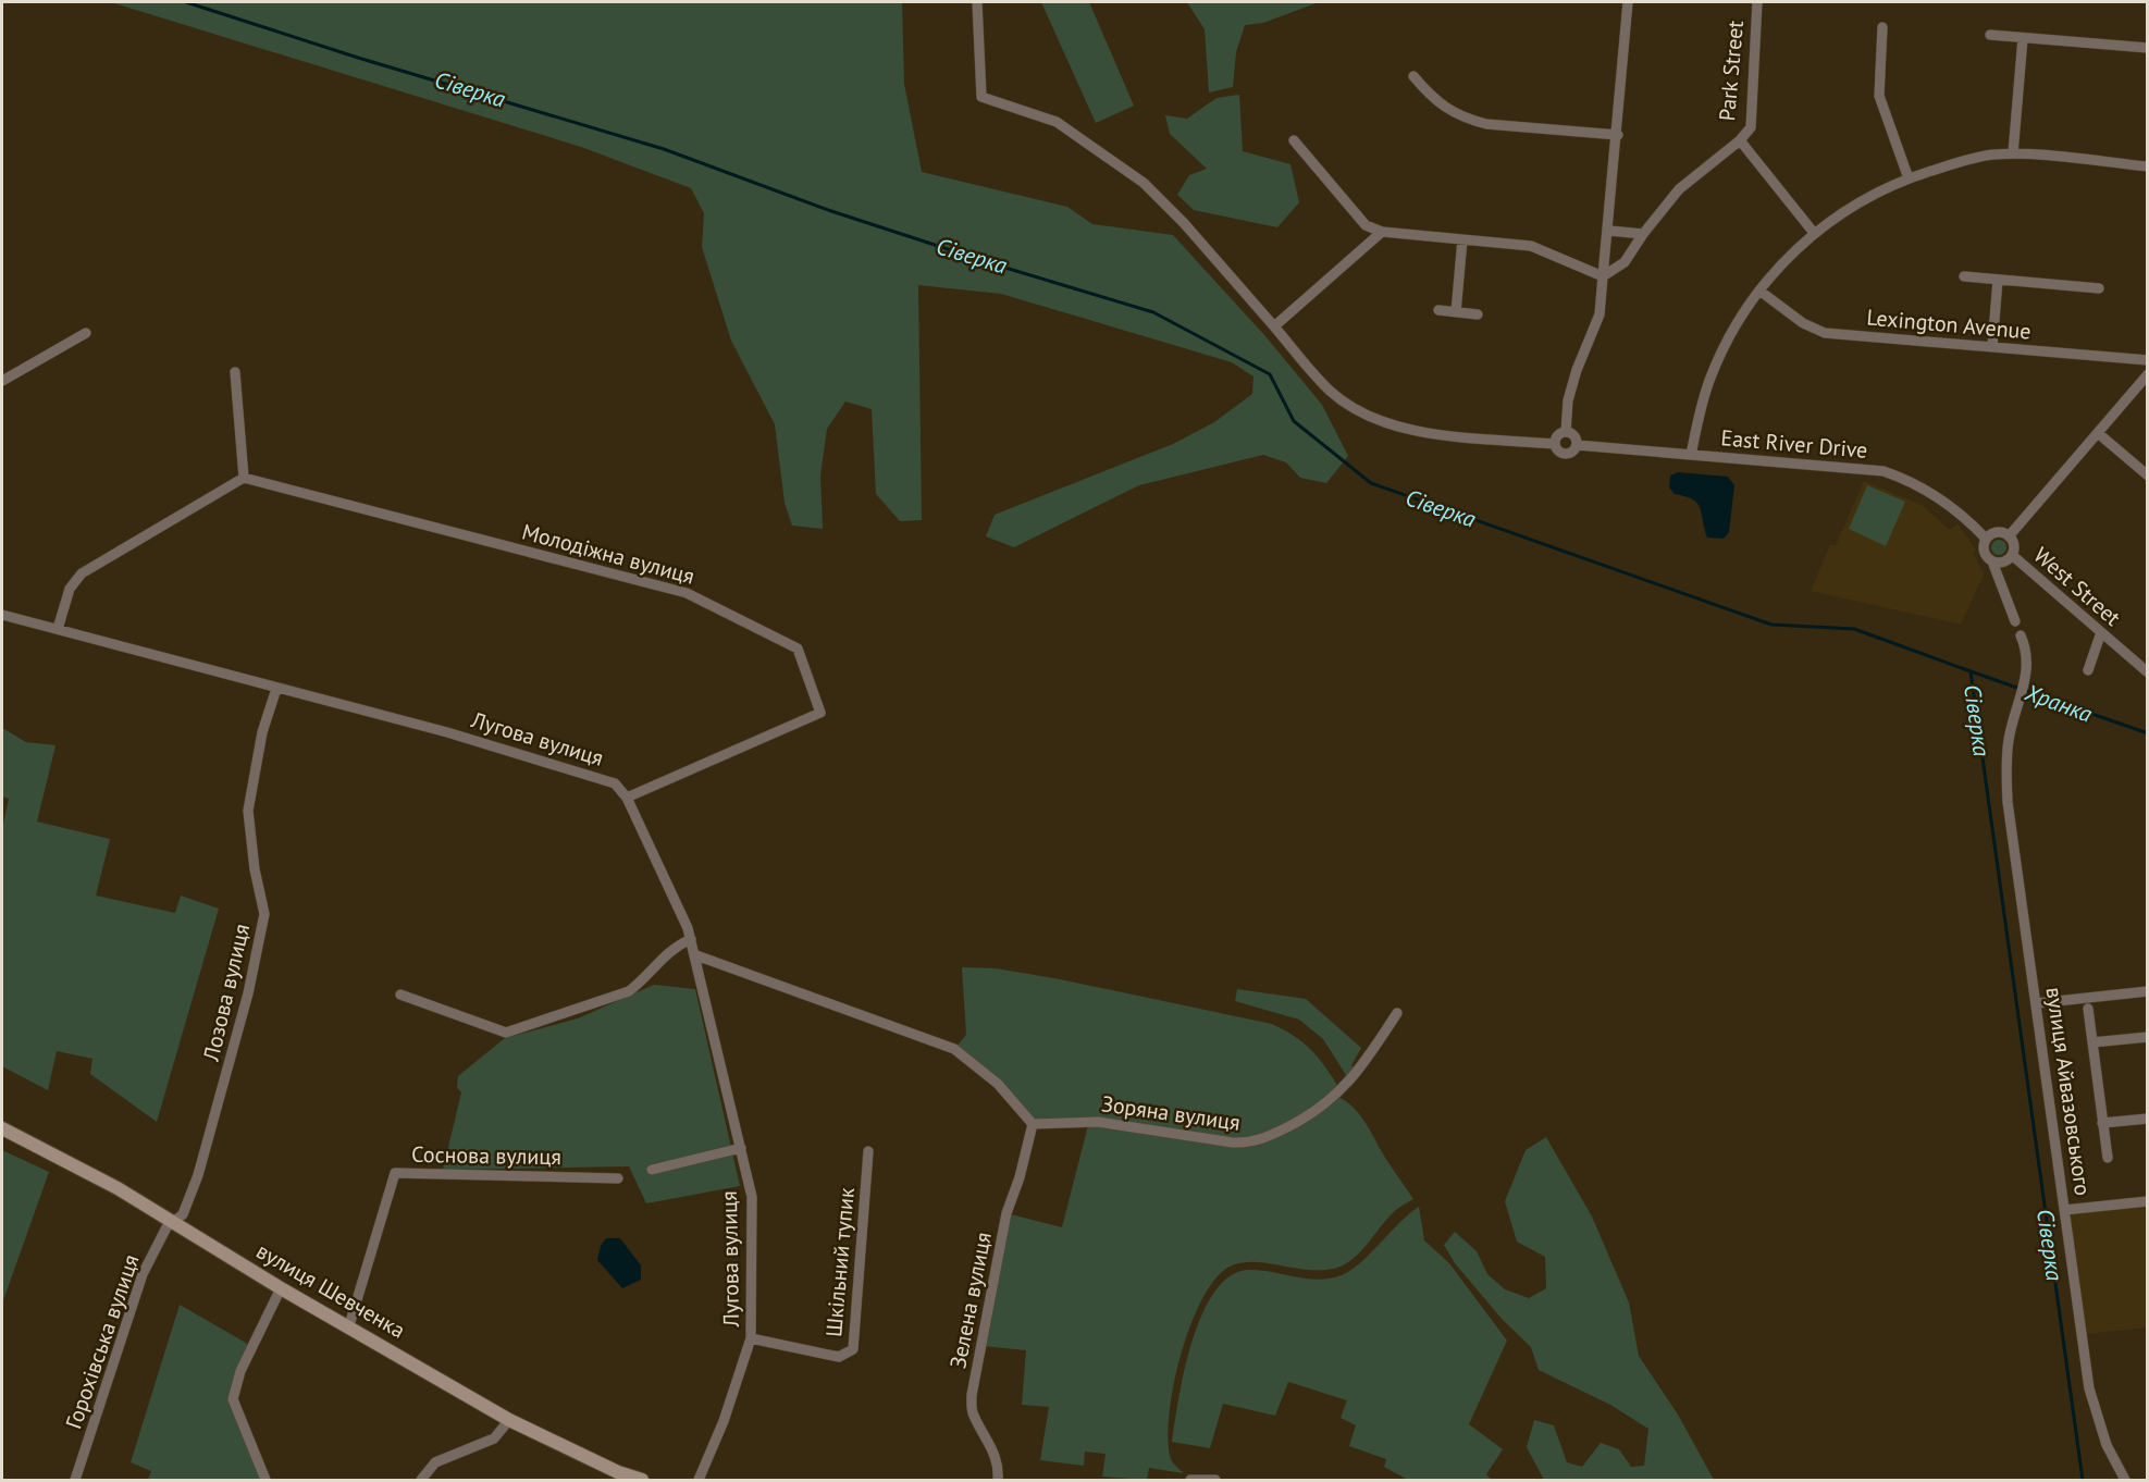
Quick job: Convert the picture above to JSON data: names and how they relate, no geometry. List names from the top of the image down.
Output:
{
  "streets": {
    "street": [
      "Park Street",
      "Lexington Avenue",
      "Еаst Rіvеr Drive",
      "Молодіжна вулиця",
      "West Street",
      "Лугова вулиця",
      "Лозова вулиця",
      "вулиця Айвазовського",
      "Зоряна вулиця",
      "Соснова вулиця",
      "Шкільний тупик",
      "вулиця Шевченка",
      "Зелена вулиця",
      "Горохівська вулиця"
    ]
  },
  "crossings": [
    ["Еаst Rіvеr Drive", "West Street"],
    ["Молодіжна вулиця", "Лугова вулиця"],
    ["Лугова вулиця", "Лозова вулиця"],
    ["Лугова вулиця", "Шкільний тупик"],
    ["Лозова вулиця", "вулиця Шевченка"],
    ["Лозова вулиця", "Горохівська вулиця"],
    ["Зоряна вулиця", "Зелена вулиця"],
    ["Соснова вулиця", "вулиця Шевченка"],
    ["вулиця Шевченка", "Горохівська вулиця"]
  ],
  "water": ["Сіверка", "Хранка"]
}
